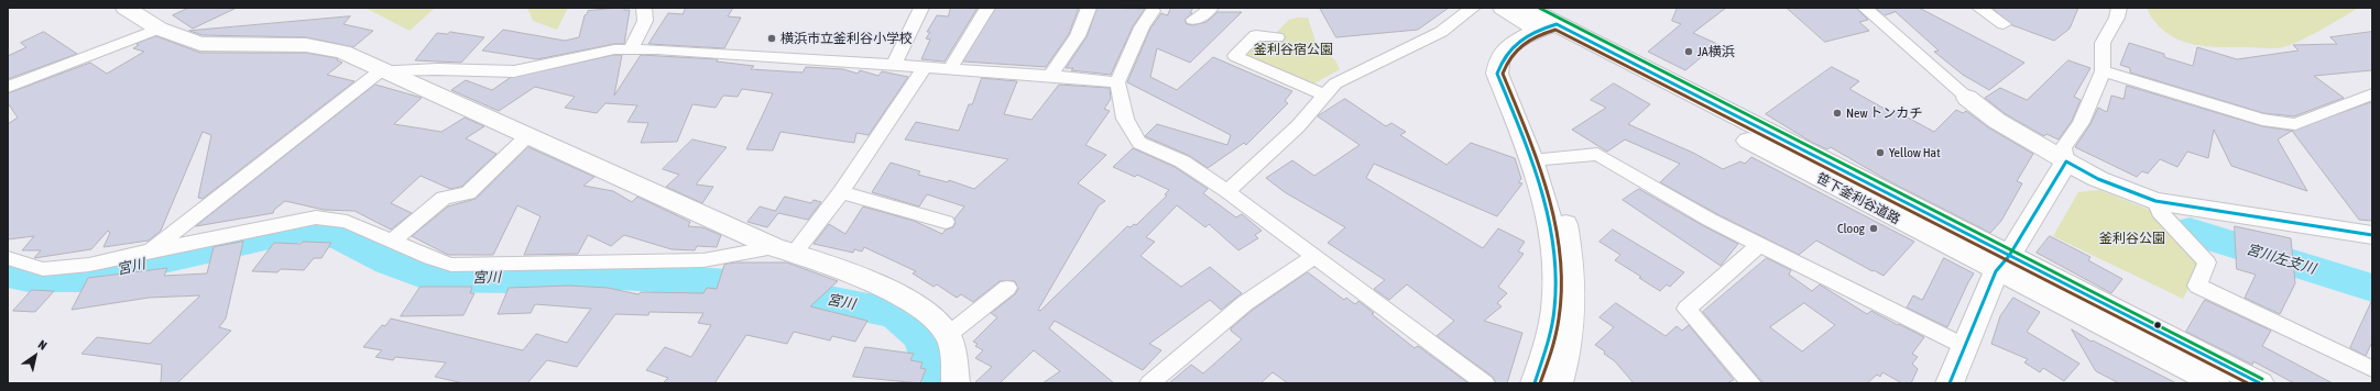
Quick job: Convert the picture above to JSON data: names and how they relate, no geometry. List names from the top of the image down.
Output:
{
  "streets": {
    "street": ["笹下釜利谷道路"]
  },
  "water": ["宮川左支川", "宮川"],
  "parks": ["釜利谷宿公園", "釜利谷公園"],
  "places": [
    "横浜市立釜利谷小学校",
    "JA横浜",
    "New トンカチ",
    "Yellow Hat",
    "Cloog"
  ],
  "north": "top right"
}
